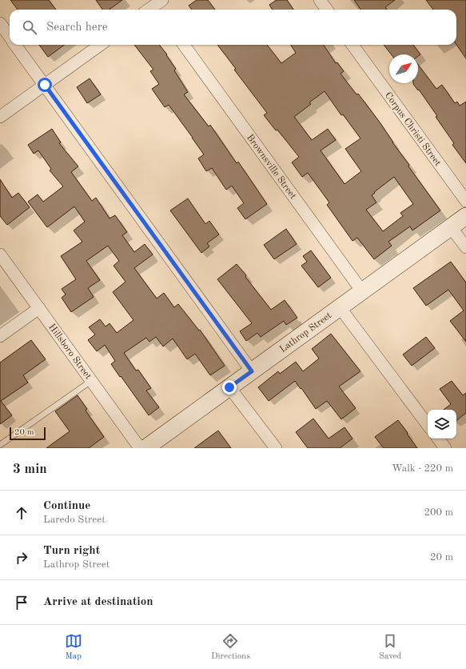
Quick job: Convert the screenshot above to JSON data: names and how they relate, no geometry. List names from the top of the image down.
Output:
{
  "streets": {
    "street": [
      "Corpus Christi Street",
      "Brownsville Street",
      "Lathrop Street",
      "Hillsboro Street"
    ]
  },
  "crossings": [
    ["Brownsville Street", "Lathrop Street"]
  ],
  "scale_bar": "20 m",
  "north": "top right",
  "page": {
    "search": "Search here",
    "scale": "20 m",
    "heading": ["3 min", "Walk · 220 m"],
    "list": [
      ["Continue", "Laredo Street", "200 m"],
      ["Turn right", "Lathrop Street", "20 m"],
      "Arrive at destination"
    ],
    "nav": ["Map", "Directions", "Saved"]
  }
}
